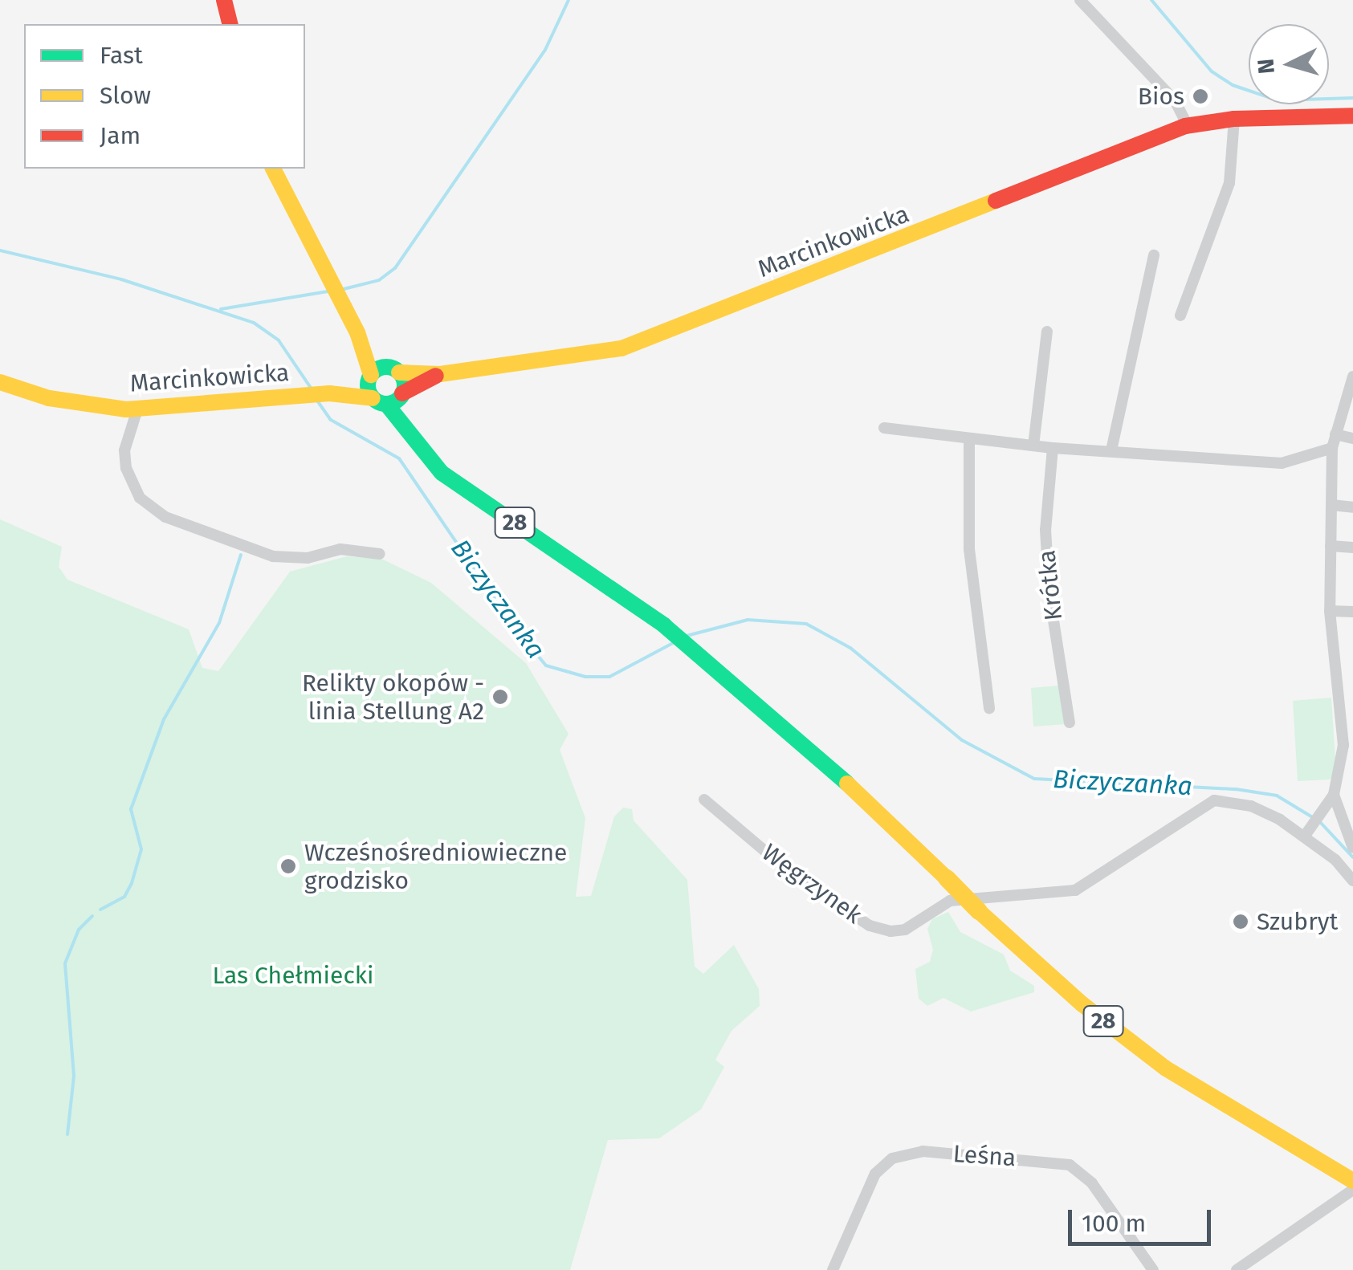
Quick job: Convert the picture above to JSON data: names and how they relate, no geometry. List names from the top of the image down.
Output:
{
  "streets": {
    "main road": ["Marcinkowicka", "28"],
    "street": ["Krótka", "Węgrzynek", "Leśna"]
  },
  "crossings": [
    ["Marcinkowicka", "28"]
  ],
  "water": ["Biczyczanka"],
  "parks": ["Las Chełmiecki"],
  "places": [
    "Bios",
    "Relikty okopów - linia Stellung A2",
    "Wcześnośredniowieczne grodzisko",
    "Szubryt"
  ],
  "legend": ["Fast", "Slow", "Jam"],
  "scale_bar": "100 m",
  "north": "left"
}
